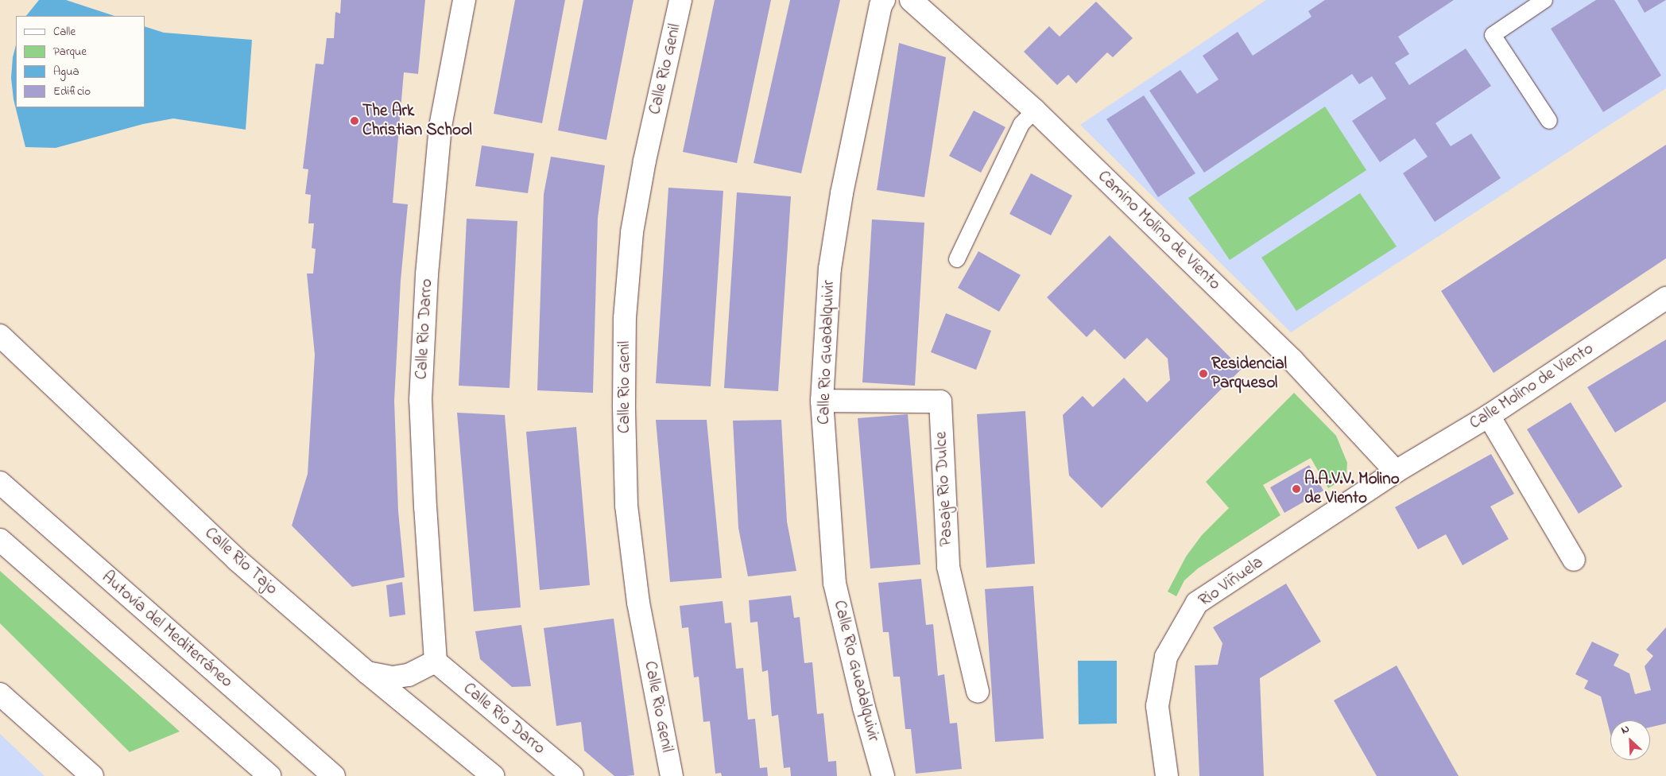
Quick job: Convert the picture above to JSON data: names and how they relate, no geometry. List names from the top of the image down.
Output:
{
  "streets": {
    "main road": [
      "Calle Rio Genil",
      "Camino Molino de Viento",
      "Calle Rio Darro",
      "Calle Rio Guadalquivir",
      "Calle Molino de Viento",
      "Pasaje Rio Dulce",
      "Calle Rio Tajo",
      "Rio Viñuela",
      "Autovía del Mediterráneo"
    ]
  },
  "crossings": [
    ["Camino Molino de Viento", "Calle Molino de Viento"],
    ["Camino Molino de Viento", "Rio Viñuela"],
    ["Calle Rio Guadalquivir", "Pasaje Rio Dulce"],
    ["Calle Molino de Viento", "Rio Viñuela"]
  ],
  "places": ["The Ark Christian School", "Residencial Parquesol", "A.A.V.V. Molino de Viento"],
  "legend": [
    "Calle",
    "Parque",
    "Agua",
    "Edificio"
  ],
  "north": "top left"
}
